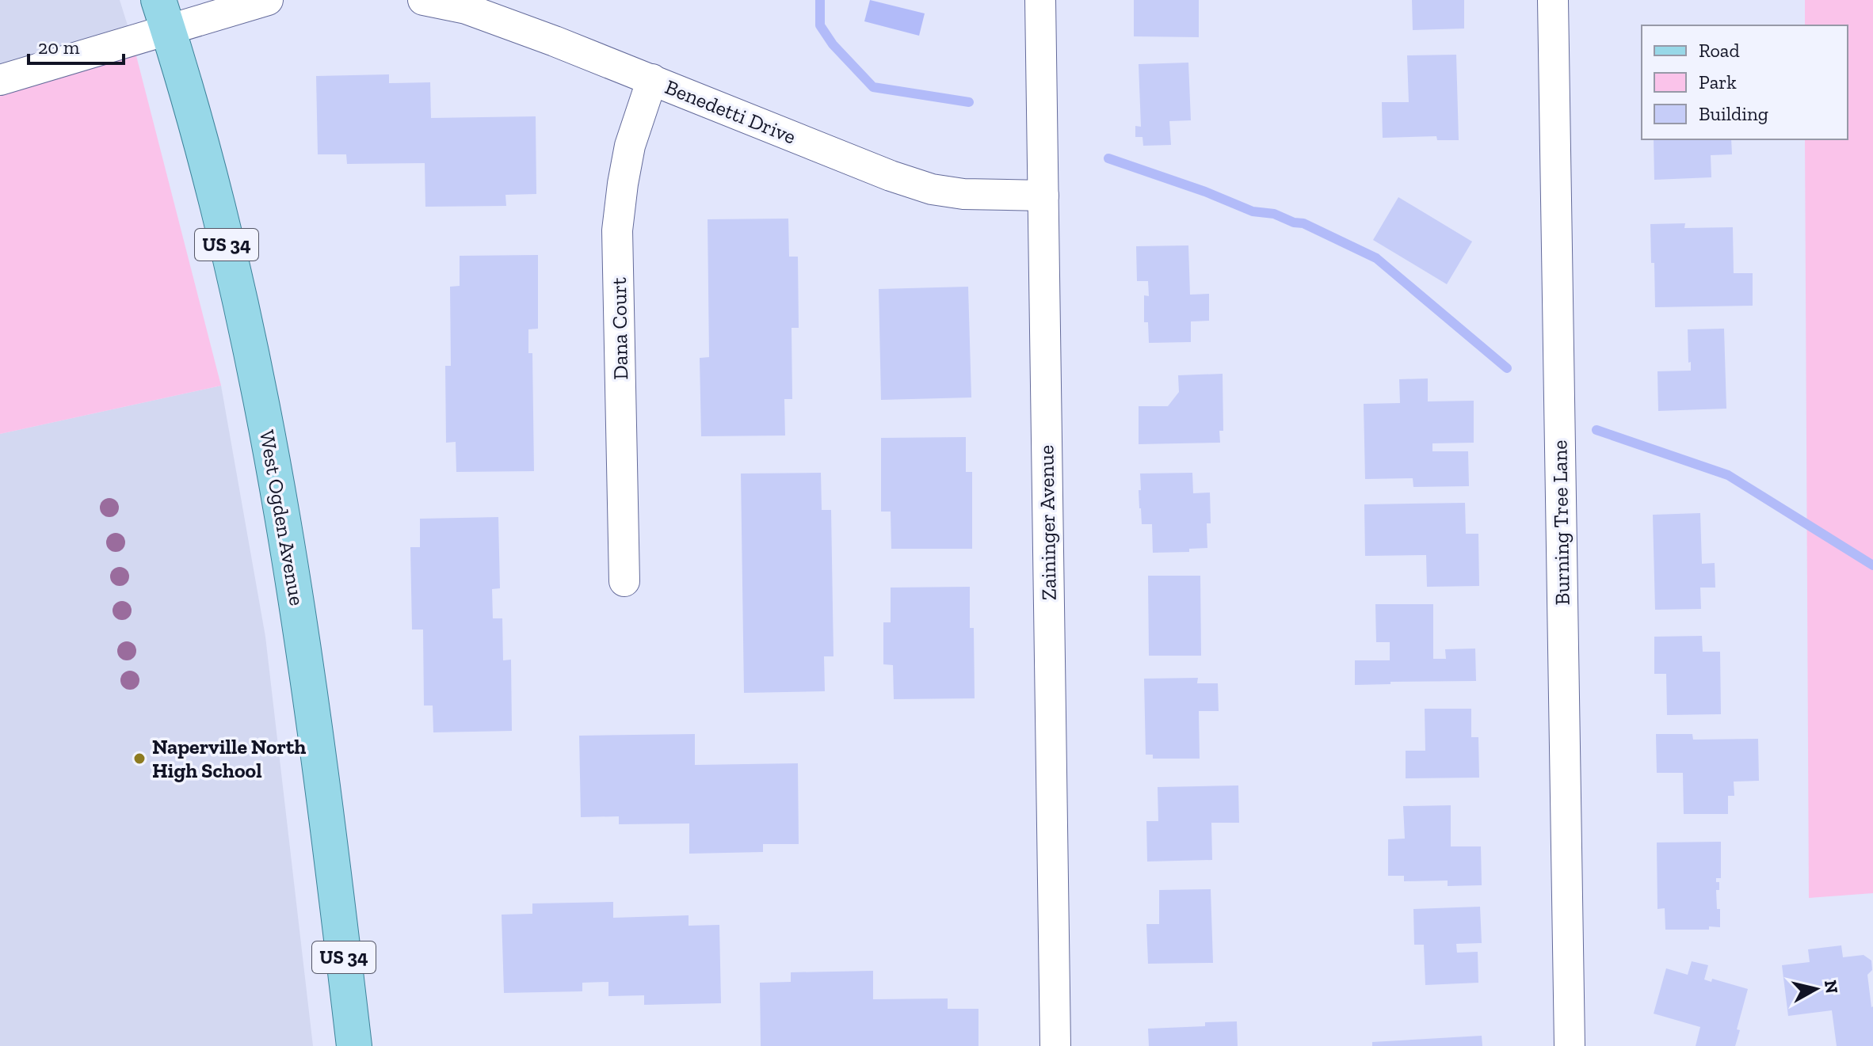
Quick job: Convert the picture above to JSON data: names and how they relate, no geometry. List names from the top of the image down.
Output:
{
  "streets": {
    "main road": ["US 34", "West Ogden Avenue"],
    "street": [
      "Benedetti Drive",
      "Dana Court",
      "Zaininger Avenue",
      "Burning Tree Lane"
    ]
  },
  "crossings": [
    ["Benedetti Drive", "Dana Court"],
    ["Benedetti Drive", "Zaininger Avenue"]
  ],
  "places": ["Naperville North High School"],
  "legend": ["Road", "Park", "Building"],
  "scale_bar": "20 m",
  "north": "right"
}
